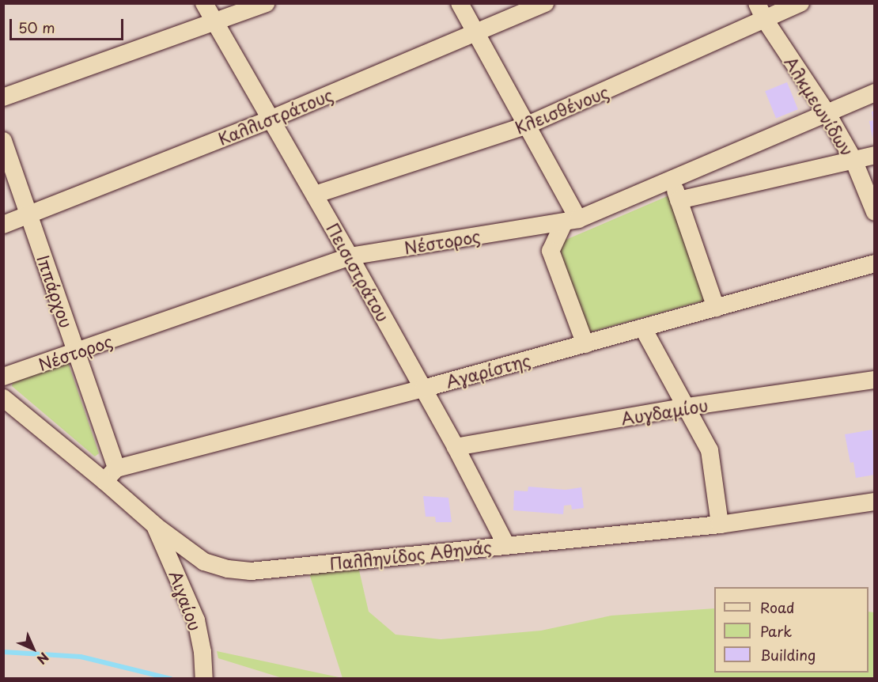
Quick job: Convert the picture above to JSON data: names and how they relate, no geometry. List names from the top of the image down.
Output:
{
  "streets": {
    "street": [
      "Αλκμεωνίδων",
      "Κλεισθένους",
      "Καλλιστράτους",
      "Νέστορος",
      "Πεισιστράτου",
      "Ιππάρχου",
      "Αγαρίστης",
      "Αυγδαμίου",
      "Παλληνίδος Αθηνάς",
      "Αιγαίου"
    ]
  },
  "crossings": [
    ["Αλκμεωνίδων", "Κλεισθένους"],
    ["Αλκμεωνίδων", "Νέστορος"],
    ["Κλεισθένους", "Πεισιστράτου"],
    ["Καλλιστράτους", "Πεισιστράτου"],
    ["Καλλιστράτους", "Ιππάρχου"],
    ["Νέστορος", "Πεισιστράτου"],
    ["Νέστορος", "Ιππάρχου"],
    ["Πεισιστράτου", "Αγαρίστης"],
    ["Πεισιστράτου", "Αυγδαμίου"],
    ["Πεισιστράτου", "Παλληνίδος Αθηνάς"],
    ["Ιππάρχου", "Αγαρίστης"],
    ["Ιππάρχου", "Παλληνίδος Αθηνάς"],
    ["Αγαρίστης", "Παλληνίδος Αθηνάς"],
    ["Παλληνίδος Αθηνάς", "Αιγαίου"]
  ],
  "legend": ["Road", "Park", "Building"],
  "scale_bar": "50 m",
  "north": "bottom right"
}
